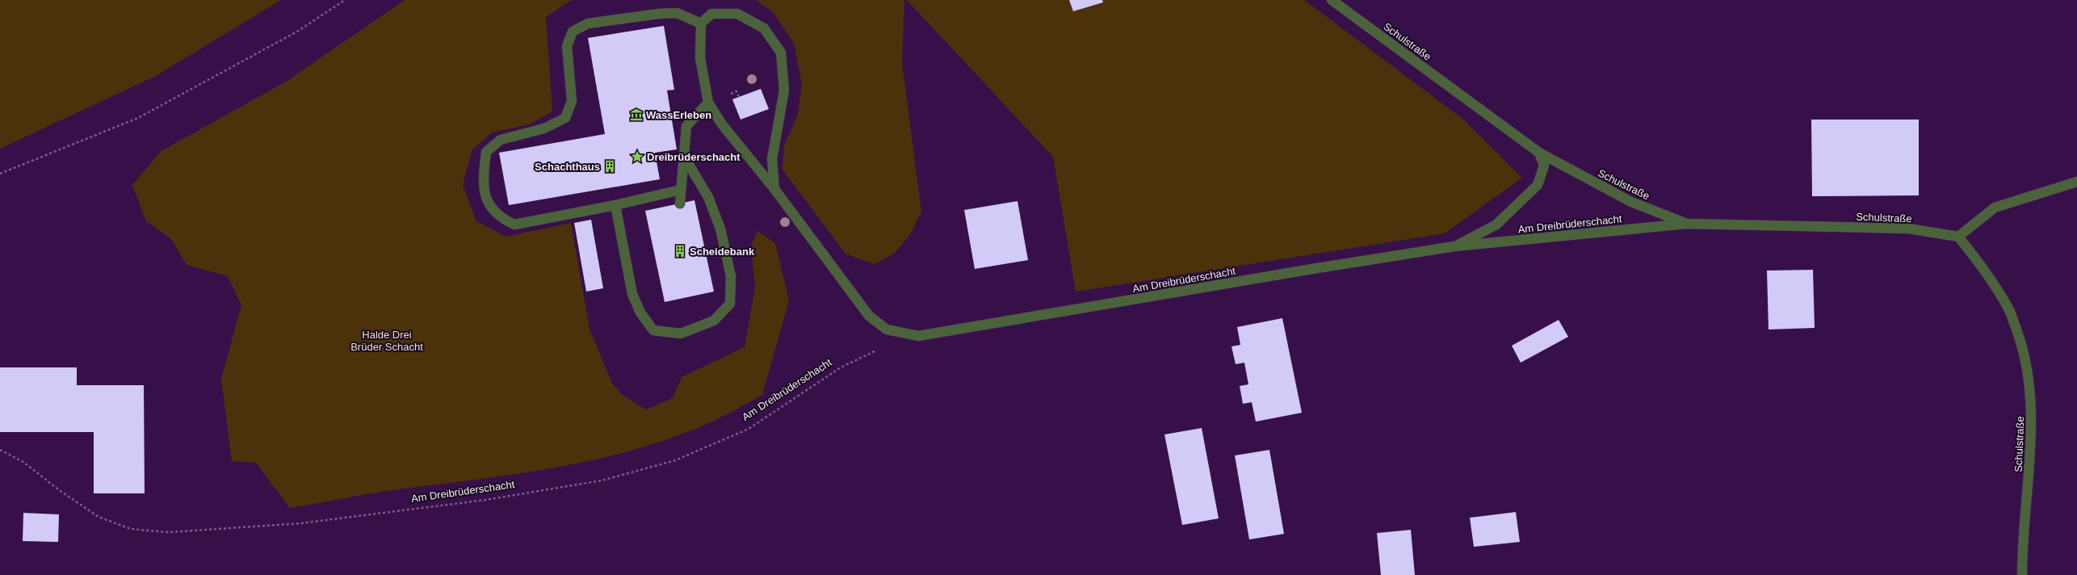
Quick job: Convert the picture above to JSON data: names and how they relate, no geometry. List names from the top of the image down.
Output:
{
  "streets": {
    "street": ["Schulstraße", "Am Dreibrüderschacht"]
  },
  "crossings": [
    ["Schulstraße", "Am Dreibrüderschacht"]
  ],
  "parks": ["Halde Drei Brüder Schacht"],
  "places": {
    "museum": ["WassErleben"],
    "place": ["Dreibrüderschacht"],
    "building": ["Schachthaus", "Scheidebank"]
  }
}
